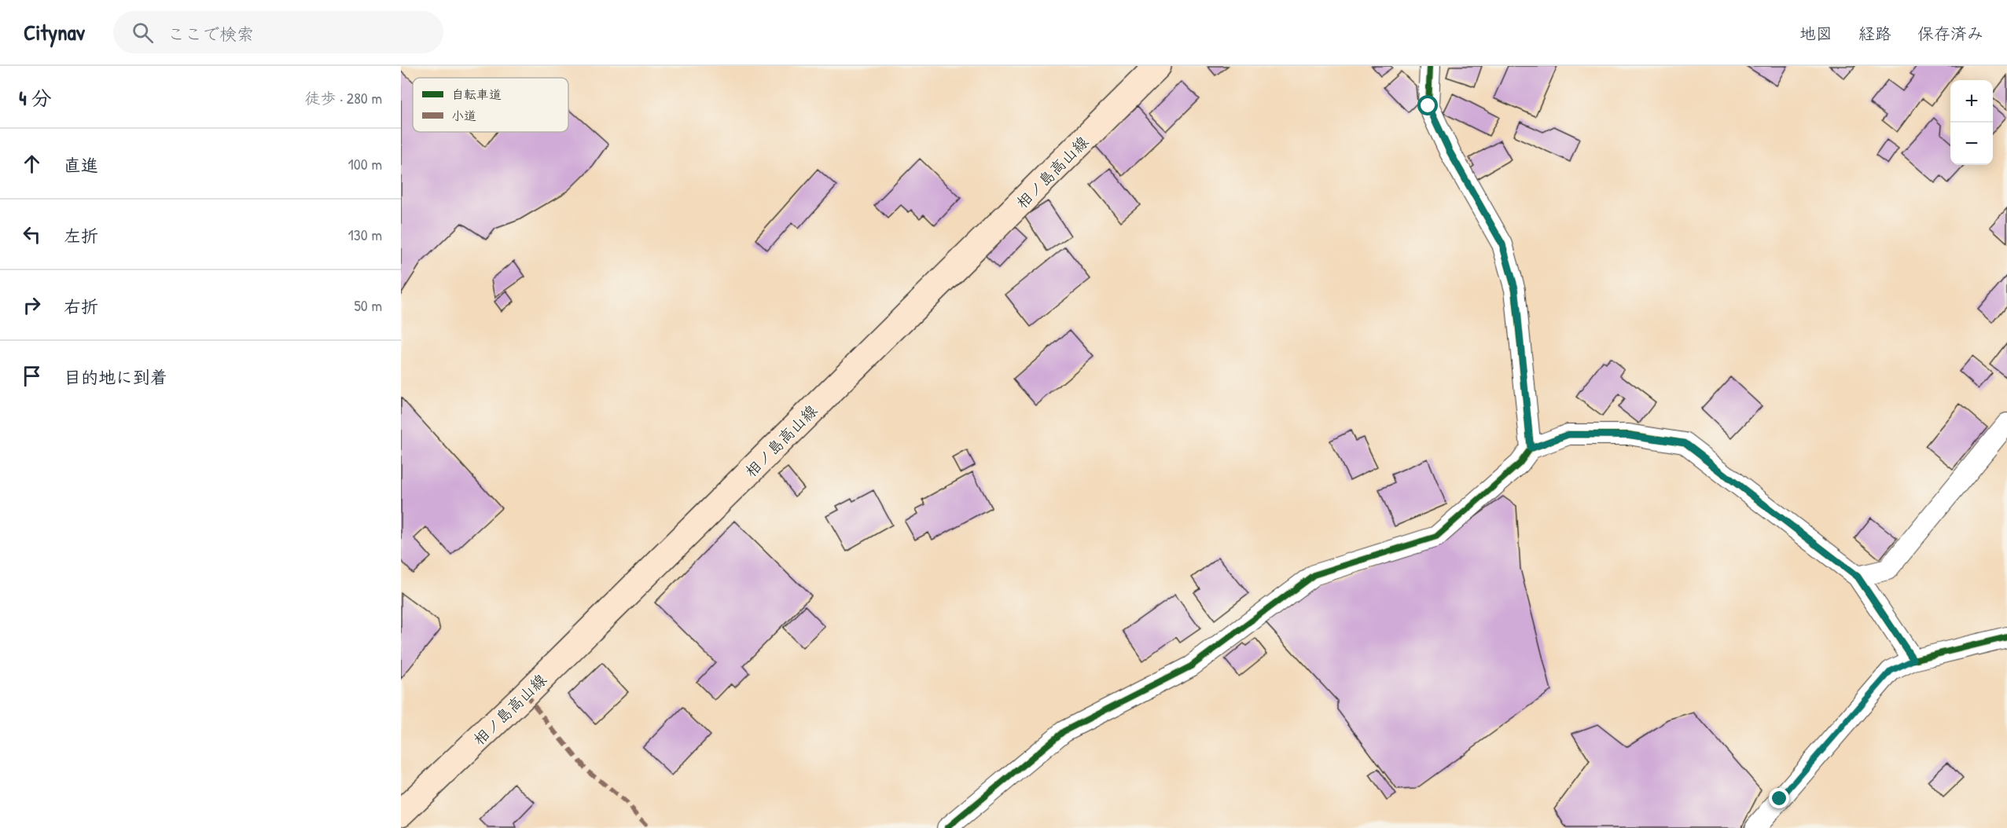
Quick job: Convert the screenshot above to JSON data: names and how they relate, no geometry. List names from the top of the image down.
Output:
{
  "streets": {
    "main road": ["相ノ島高山線"]
  },
  "legend": ["自転車道", "小道"],
  "page": {
    "header": "Citynav",
    "search": "ここで検索",
    "nav": ["地図", "経路", "保存済み"],
    "heading": ["4 分", "徒歩 · 280 m"],
    "map_buttons": ["+", "−"],
    "list": [
      ["直進", "100 m"],
      ["左折", "130 m"],
      ["右折", "50 m"],
      "目的地に到着"
    ]
  }
}
